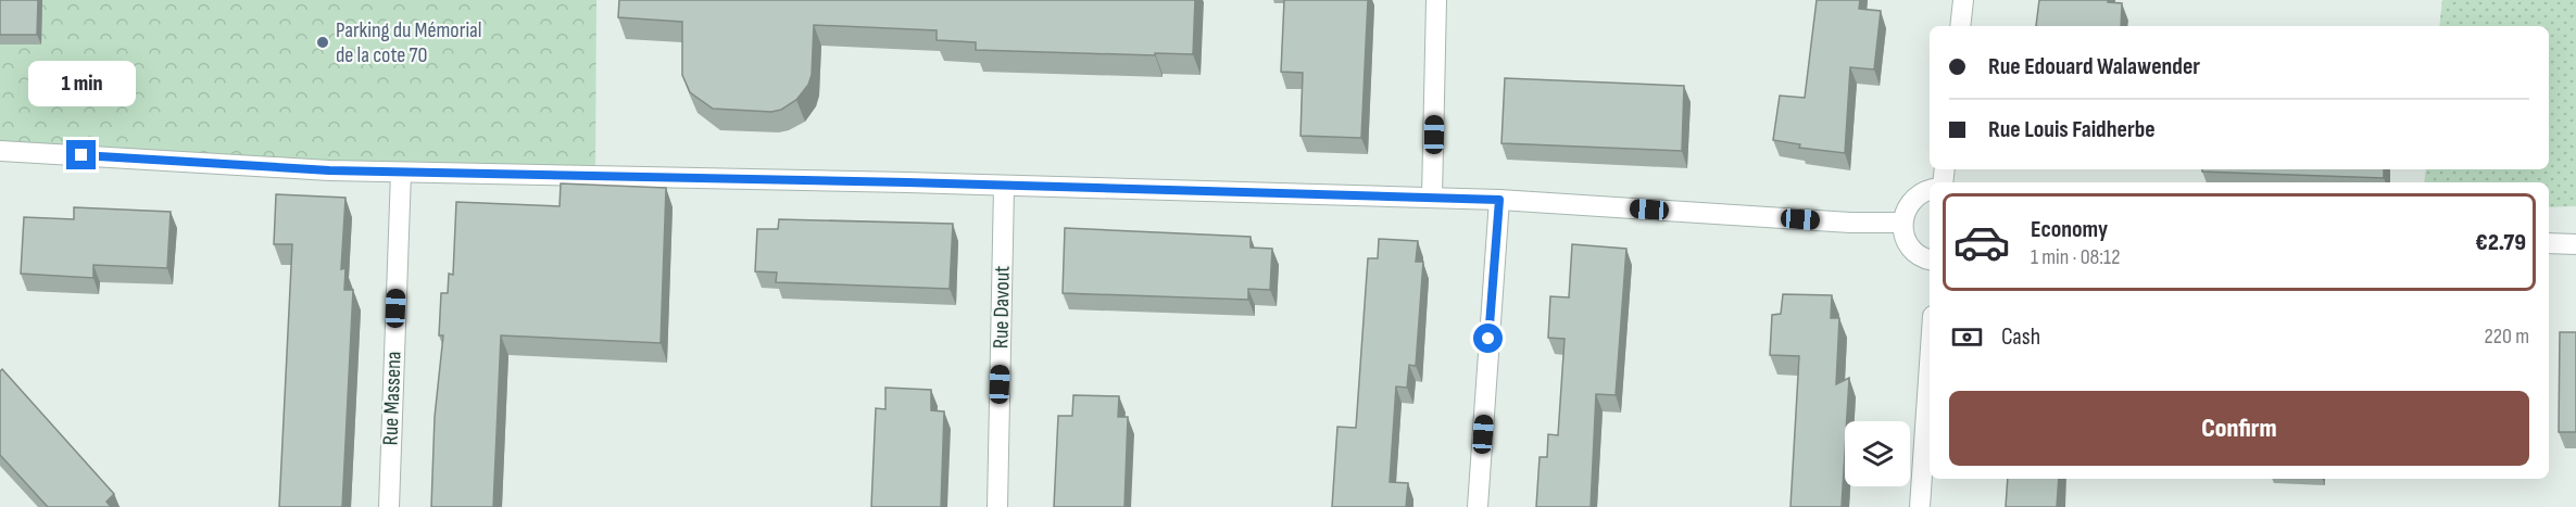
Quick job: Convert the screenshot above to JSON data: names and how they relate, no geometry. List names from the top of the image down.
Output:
{
  "streets": {
    "street": ["Rue Davout", "Rue Massena"]
  },
  "places": ["Parking du Mémorial de la cote 70"],
  "page": {
    "banner": ["Rue Edouard Walawender", "Rue Louis Faidherbe"],
    "bubble": "1 min",
    "list": [
      {
        "name": "Economy",
        "note": "1 min · 08:12",
        "value": "€2.79"
      }
    ],
    "pay": ["Cash", "220 m"],
    "buttons": "Confirm"
  }
}
